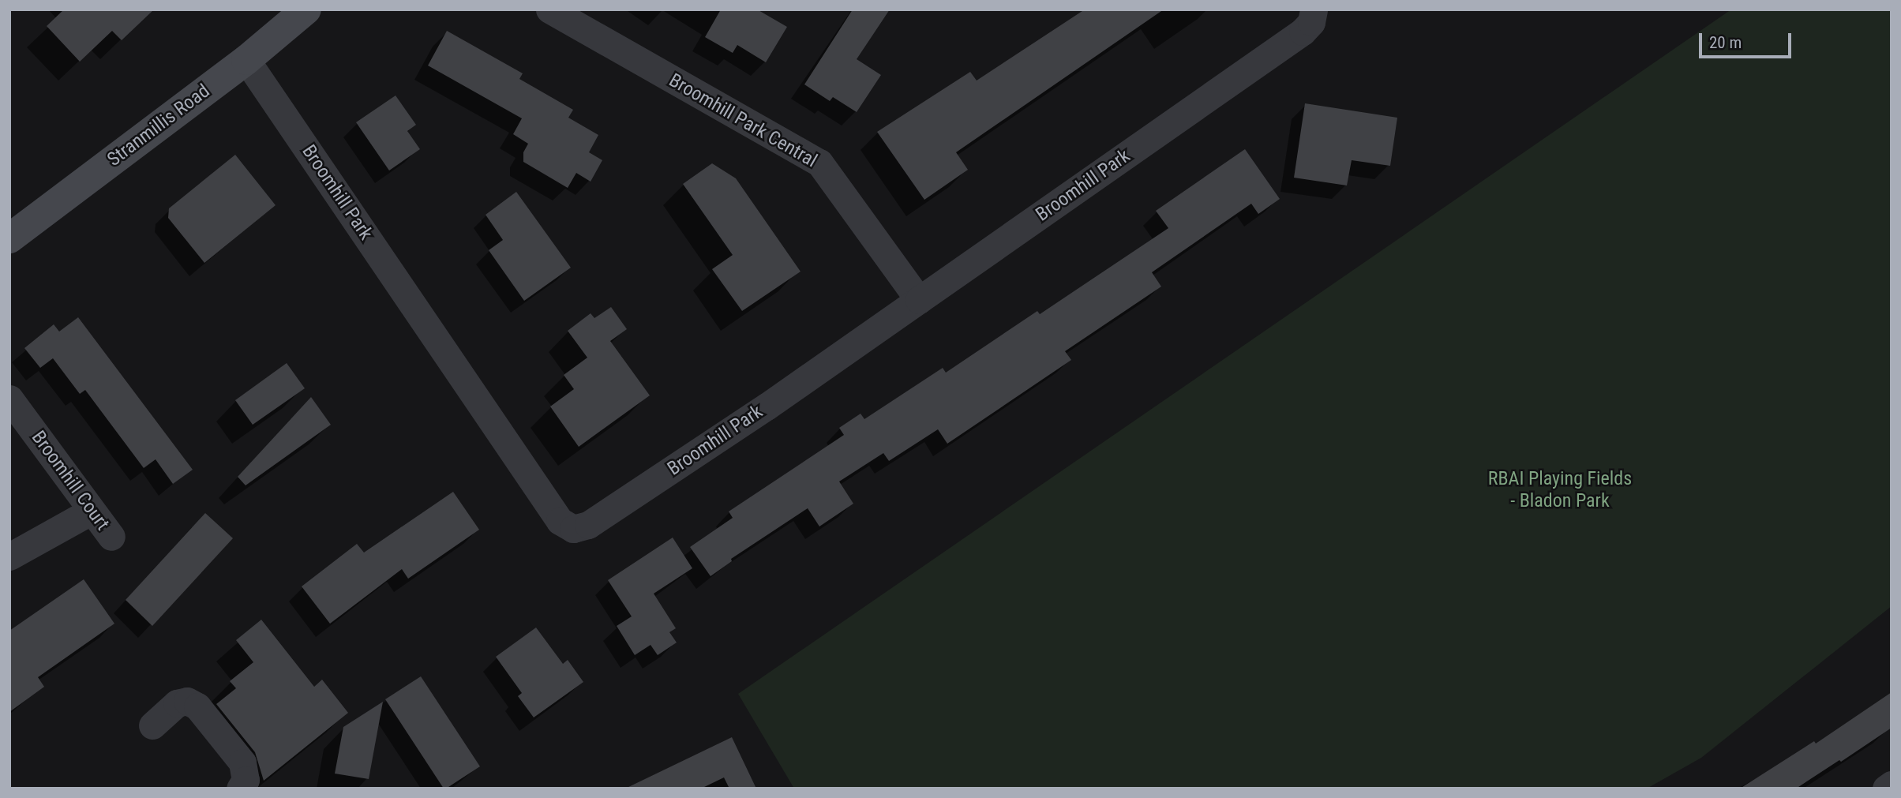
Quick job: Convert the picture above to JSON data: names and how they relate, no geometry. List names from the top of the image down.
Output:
{
  "streets": {
    "street": [
      "Broomhill Park Central",
      "Stranmillis Road",
      "Broomhill Park",
      "Broomhill Court"
    ]
  },
  "crossings": [
    ["Broomhill Park Central", "Broomhill Park"],
    ["Stranmillis Road", "Broomhill Park"]
  ],
  "parks": ["RBAI Playing Fields - Bladon Park"],
  "scale_bar": "20 m"
}
